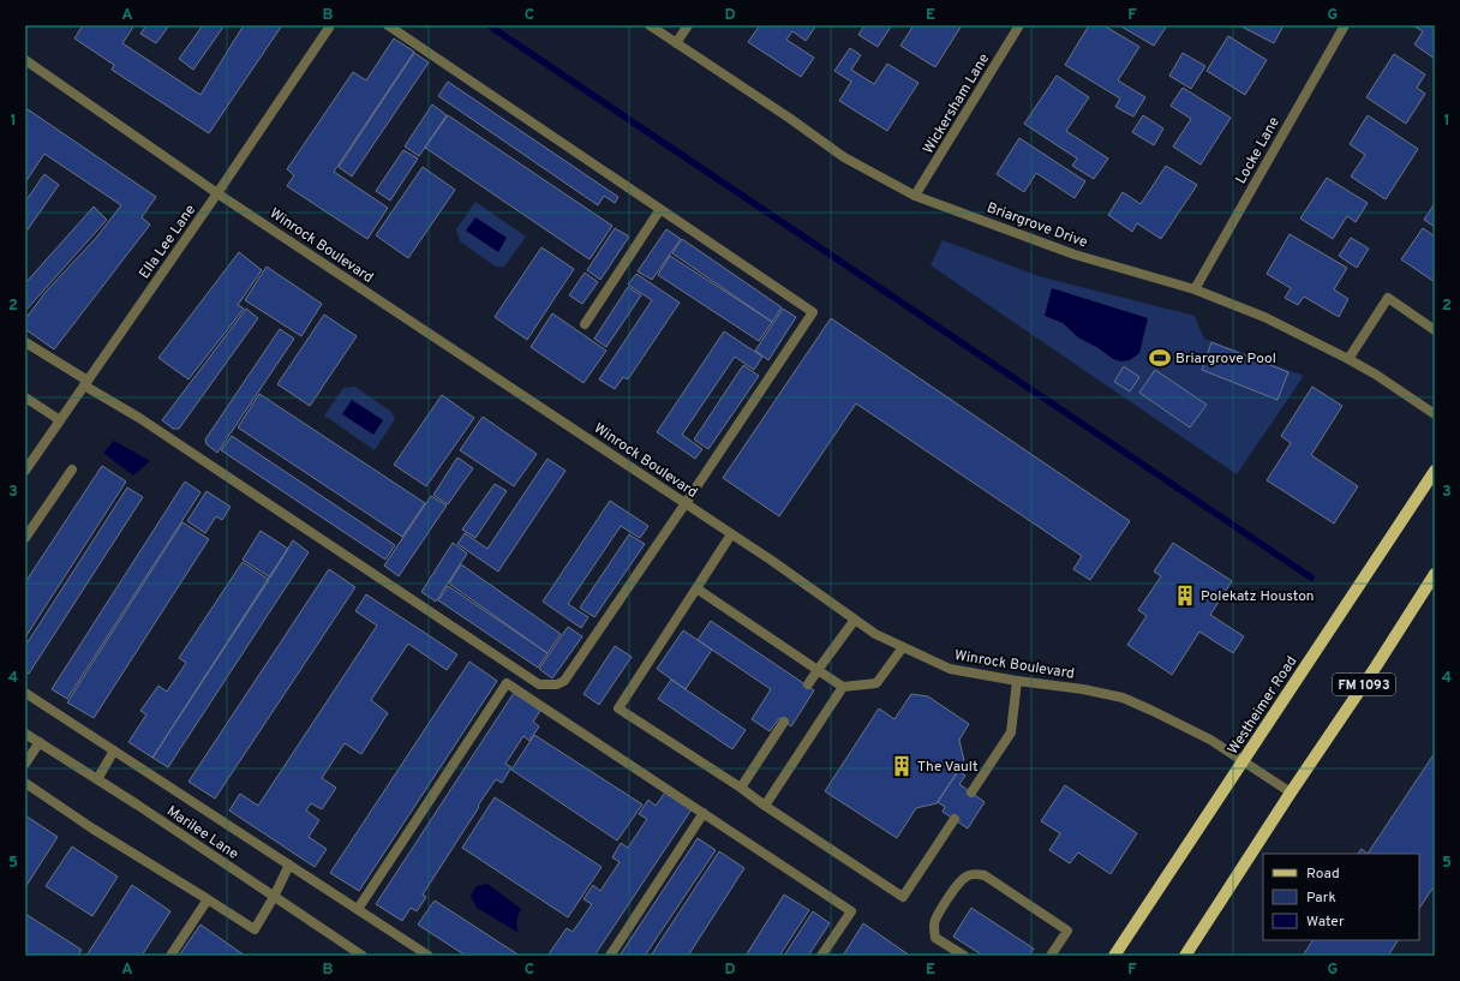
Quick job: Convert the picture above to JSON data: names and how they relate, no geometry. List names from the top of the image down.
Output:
{
  "streets": {
    "main road": ["FM 1093", "Westheimer Road"],
    "street": [
      "Wickersham Lane",
      "Locke Lane",
      "Briargrove Drive",
      "Ella Lee Lane",
      "Winrock Boulevard",
      "Marilee Lane"
    ]
  },
  "crossings": [
    ["Wickersham Lane", "Briargrove Drive"],
    ["Locke Lane", "Briargrove Drive"],
    ["Ella Lee Lane", "Winrock Boulevard"],
    ["Winrock Boulevard", "FM 1093"],
    ["Winrock Boulevard", "Westheimer Road"]
  ],
  "places": {
    "sports": ["Briargrove Pool"],
    "building": ["Polekatz Houston", "The Vault"]
  },
  "legend": ["Road", "Park", "Water"],
  "grid": {
    "columns": [
      "A",
      "B",
      "C",
      "D",
      "E",
      "F",
      "G"
    ],
    "rows": [
      "1",
      "2",
      "3",
      "4",
      "5"
    ]
  }
}
